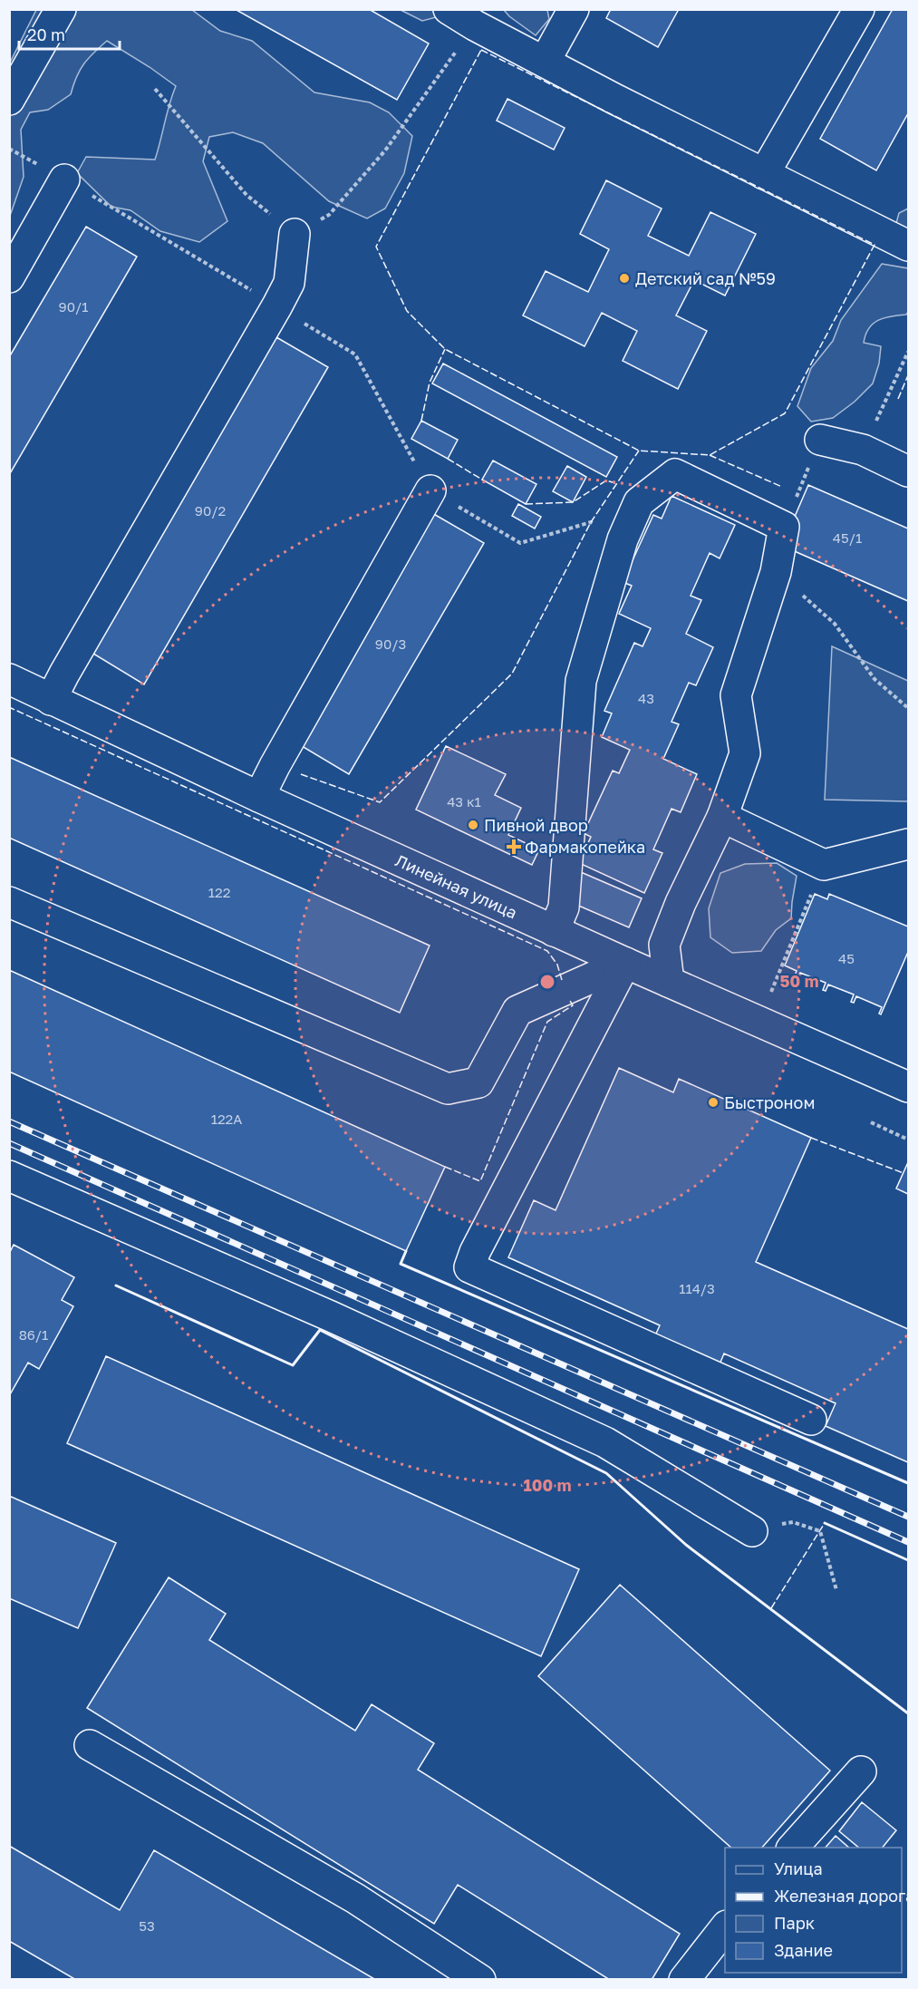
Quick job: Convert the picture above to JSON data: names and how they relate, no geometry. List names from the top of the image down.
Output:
{
  "streets": {
    "street": ["Линейная улица"]
  },
  "places": {
    "other": ["Детский сад №59", "Пивной двор", "Быстроном"],
    "health": ["Фармакопейка"]
  },
  "house_numbers": [
    "90/1",
    "90/2",
    "45/1",
    "90/3",
    "43",
    "43 к1",
    "122",
    "45",
    "122А",
    "114/3",
    "86/1",
    "53"
  ],
  "legend": [
    "Улица",
    "Железная дорога",
    "Парк",
    "Здание"
  ],
  "scale_bar": "20 m",
  "rings": ["50 m", "100 m"]
}
